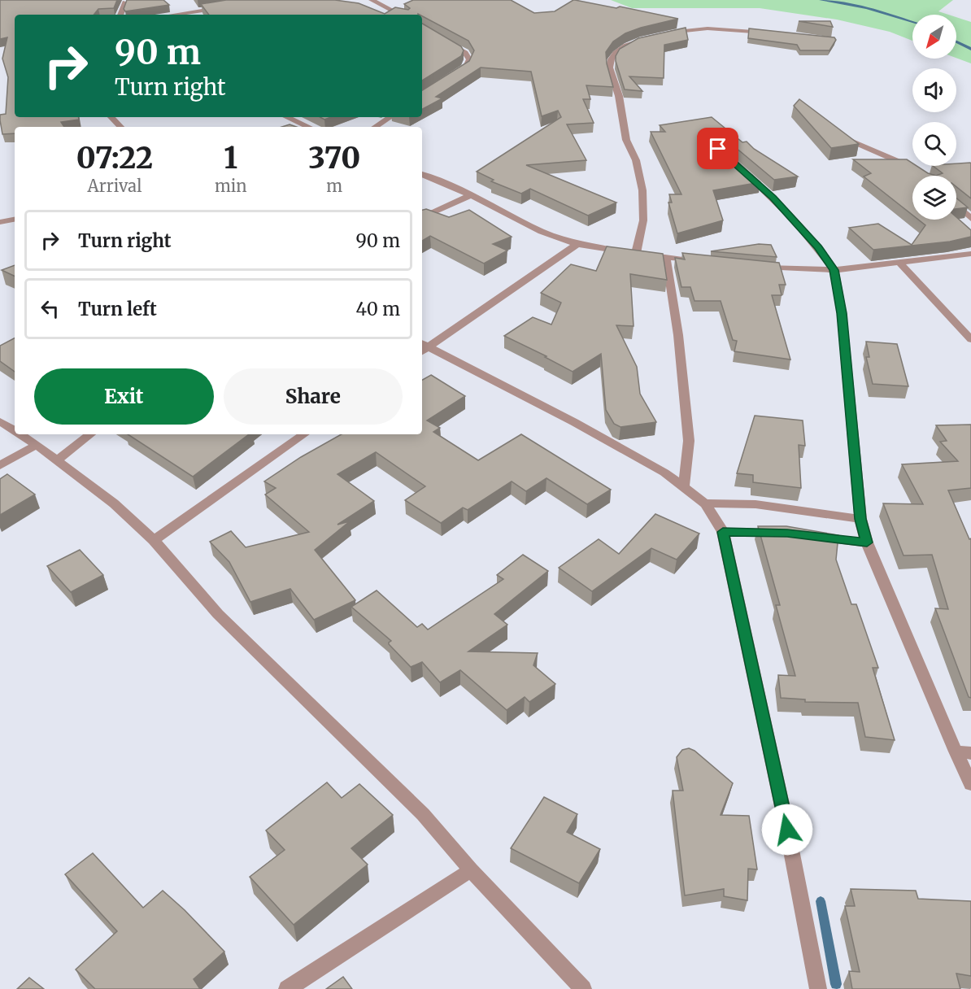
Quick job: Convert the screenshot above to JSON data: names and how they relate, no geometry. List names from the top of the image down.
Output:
{
  "north": "bottom left",
  "page": {
    "turn": ["90 m", "Turn right"],
    "eta": [
      "07:22",
      "Arrival",
      "1",
      "min",
      "370",
      "m"
    ],
    "list": [
      {
        "name": "Turn right",
        "value": "90 m"
      },
      {
        "name": "Turn left",
        "value": "40 m"
      }
    ],
    "buttons": ["Exit", "Share"]
  }
}
